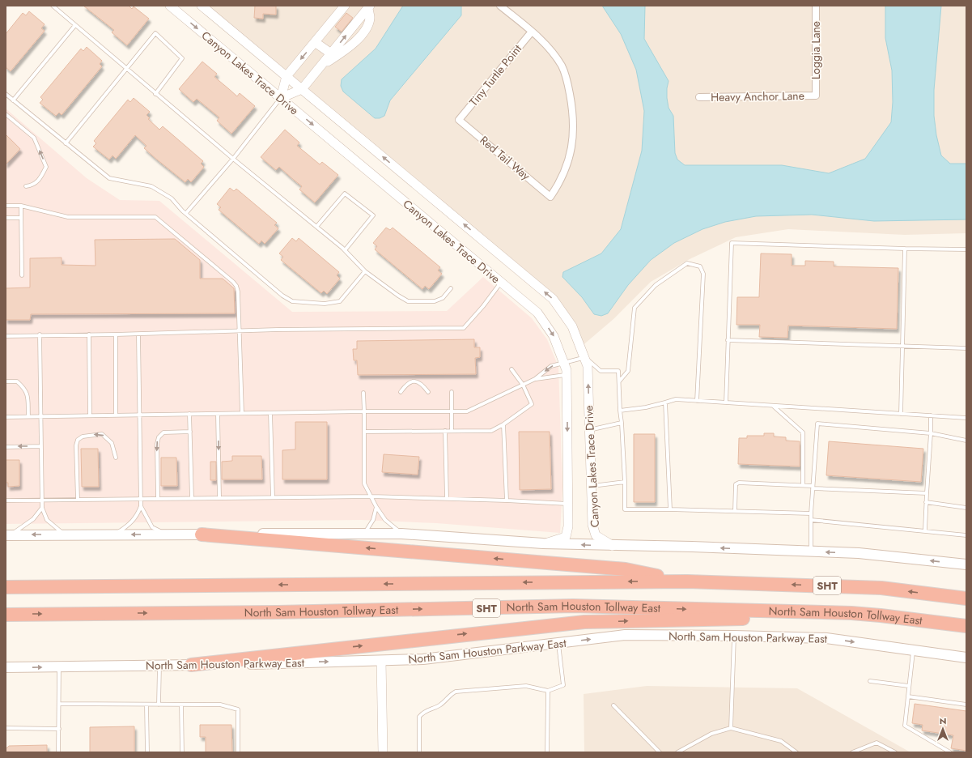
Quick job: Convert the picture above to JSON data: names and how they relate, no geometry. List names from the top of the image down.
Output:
{
  "streets": {
    "highway": ["SHT", "North Sam Houston Tollway East"],
    "main road": ["North Sam Houston Parkway East"],
    "street": [
      "Loggia Lane",
      "Canyon Lakes Trace Drive",
      "Tiny Turtle Point",
      "Heavy Anchor Lane",
      "Red Tail Way"
    ]
  },
  "crossings": [
    ["Loggia Lane", "Heavy Anchor Lane"],
    ["Tiny Turtle Point", "Red Tail Way"]
  ],
  "one_way": ["North Sam Houston Parkway East"],
  "north": "top"
}
